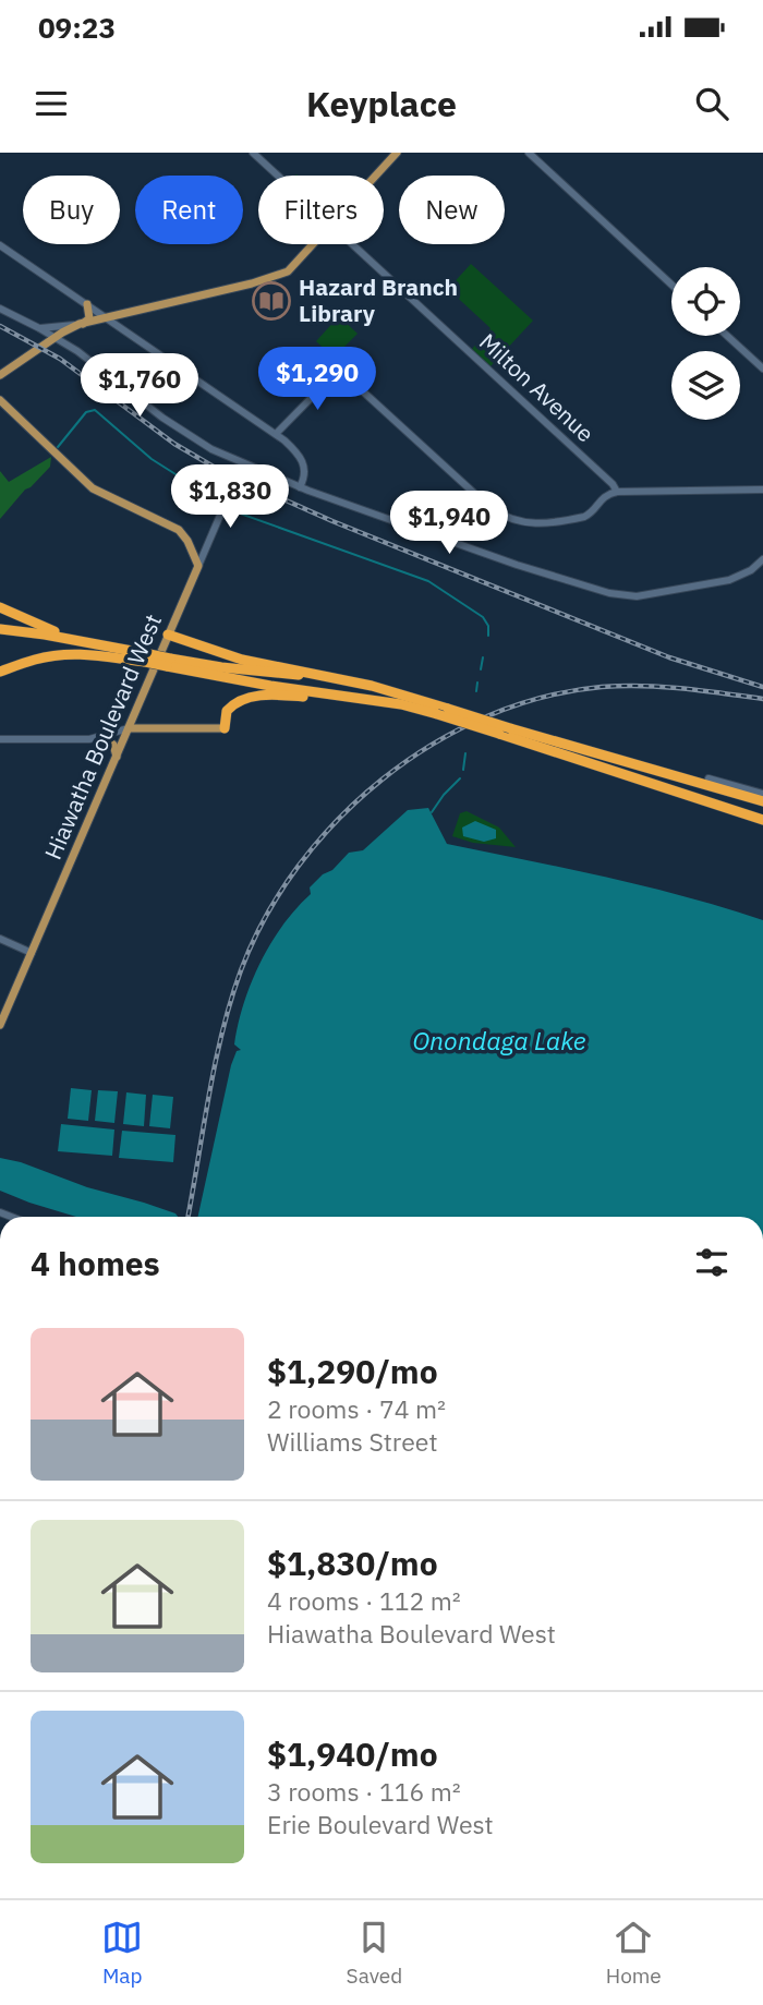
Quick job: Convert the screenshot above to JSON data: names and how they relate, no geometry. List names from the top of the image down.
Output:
{
  "streets": {
    "main road": ["Hiawatha Boulevard West"],
    "street": ["Milton Avenue"]
  },
  "water": ["Onondaga Lake"],
  "places": {
    "library": ["Hazard Branch Library"]
  },
  "page": {
    "status": "09:23",
    "header": "Keyplace",
    "chip": [
      "Buy",
      "Rent",
      "Filters",
      "New"
    ],
    "price": [
      "$1,290",
      "$1,760",
      "$1,830",
      "$1,940"
    ],
    "heading": "4 homes",
    "list": [
      {
        "name": "$1,290/mo",
        "note": "2 rooms · 74 m² · Williams Street"
      },
      {
        "name": "$1,830/mo",
        "note": "4 rooms · 112 m² · Hiawatha Boulevard West"
      },
      {
        "name": "$1,940/mo",
        "note": "3 rooms · 116 m² · Erie Boulevard West"
      }
    ],
    "tabs": ["Map", "Saved", "Home"]
  }
}
